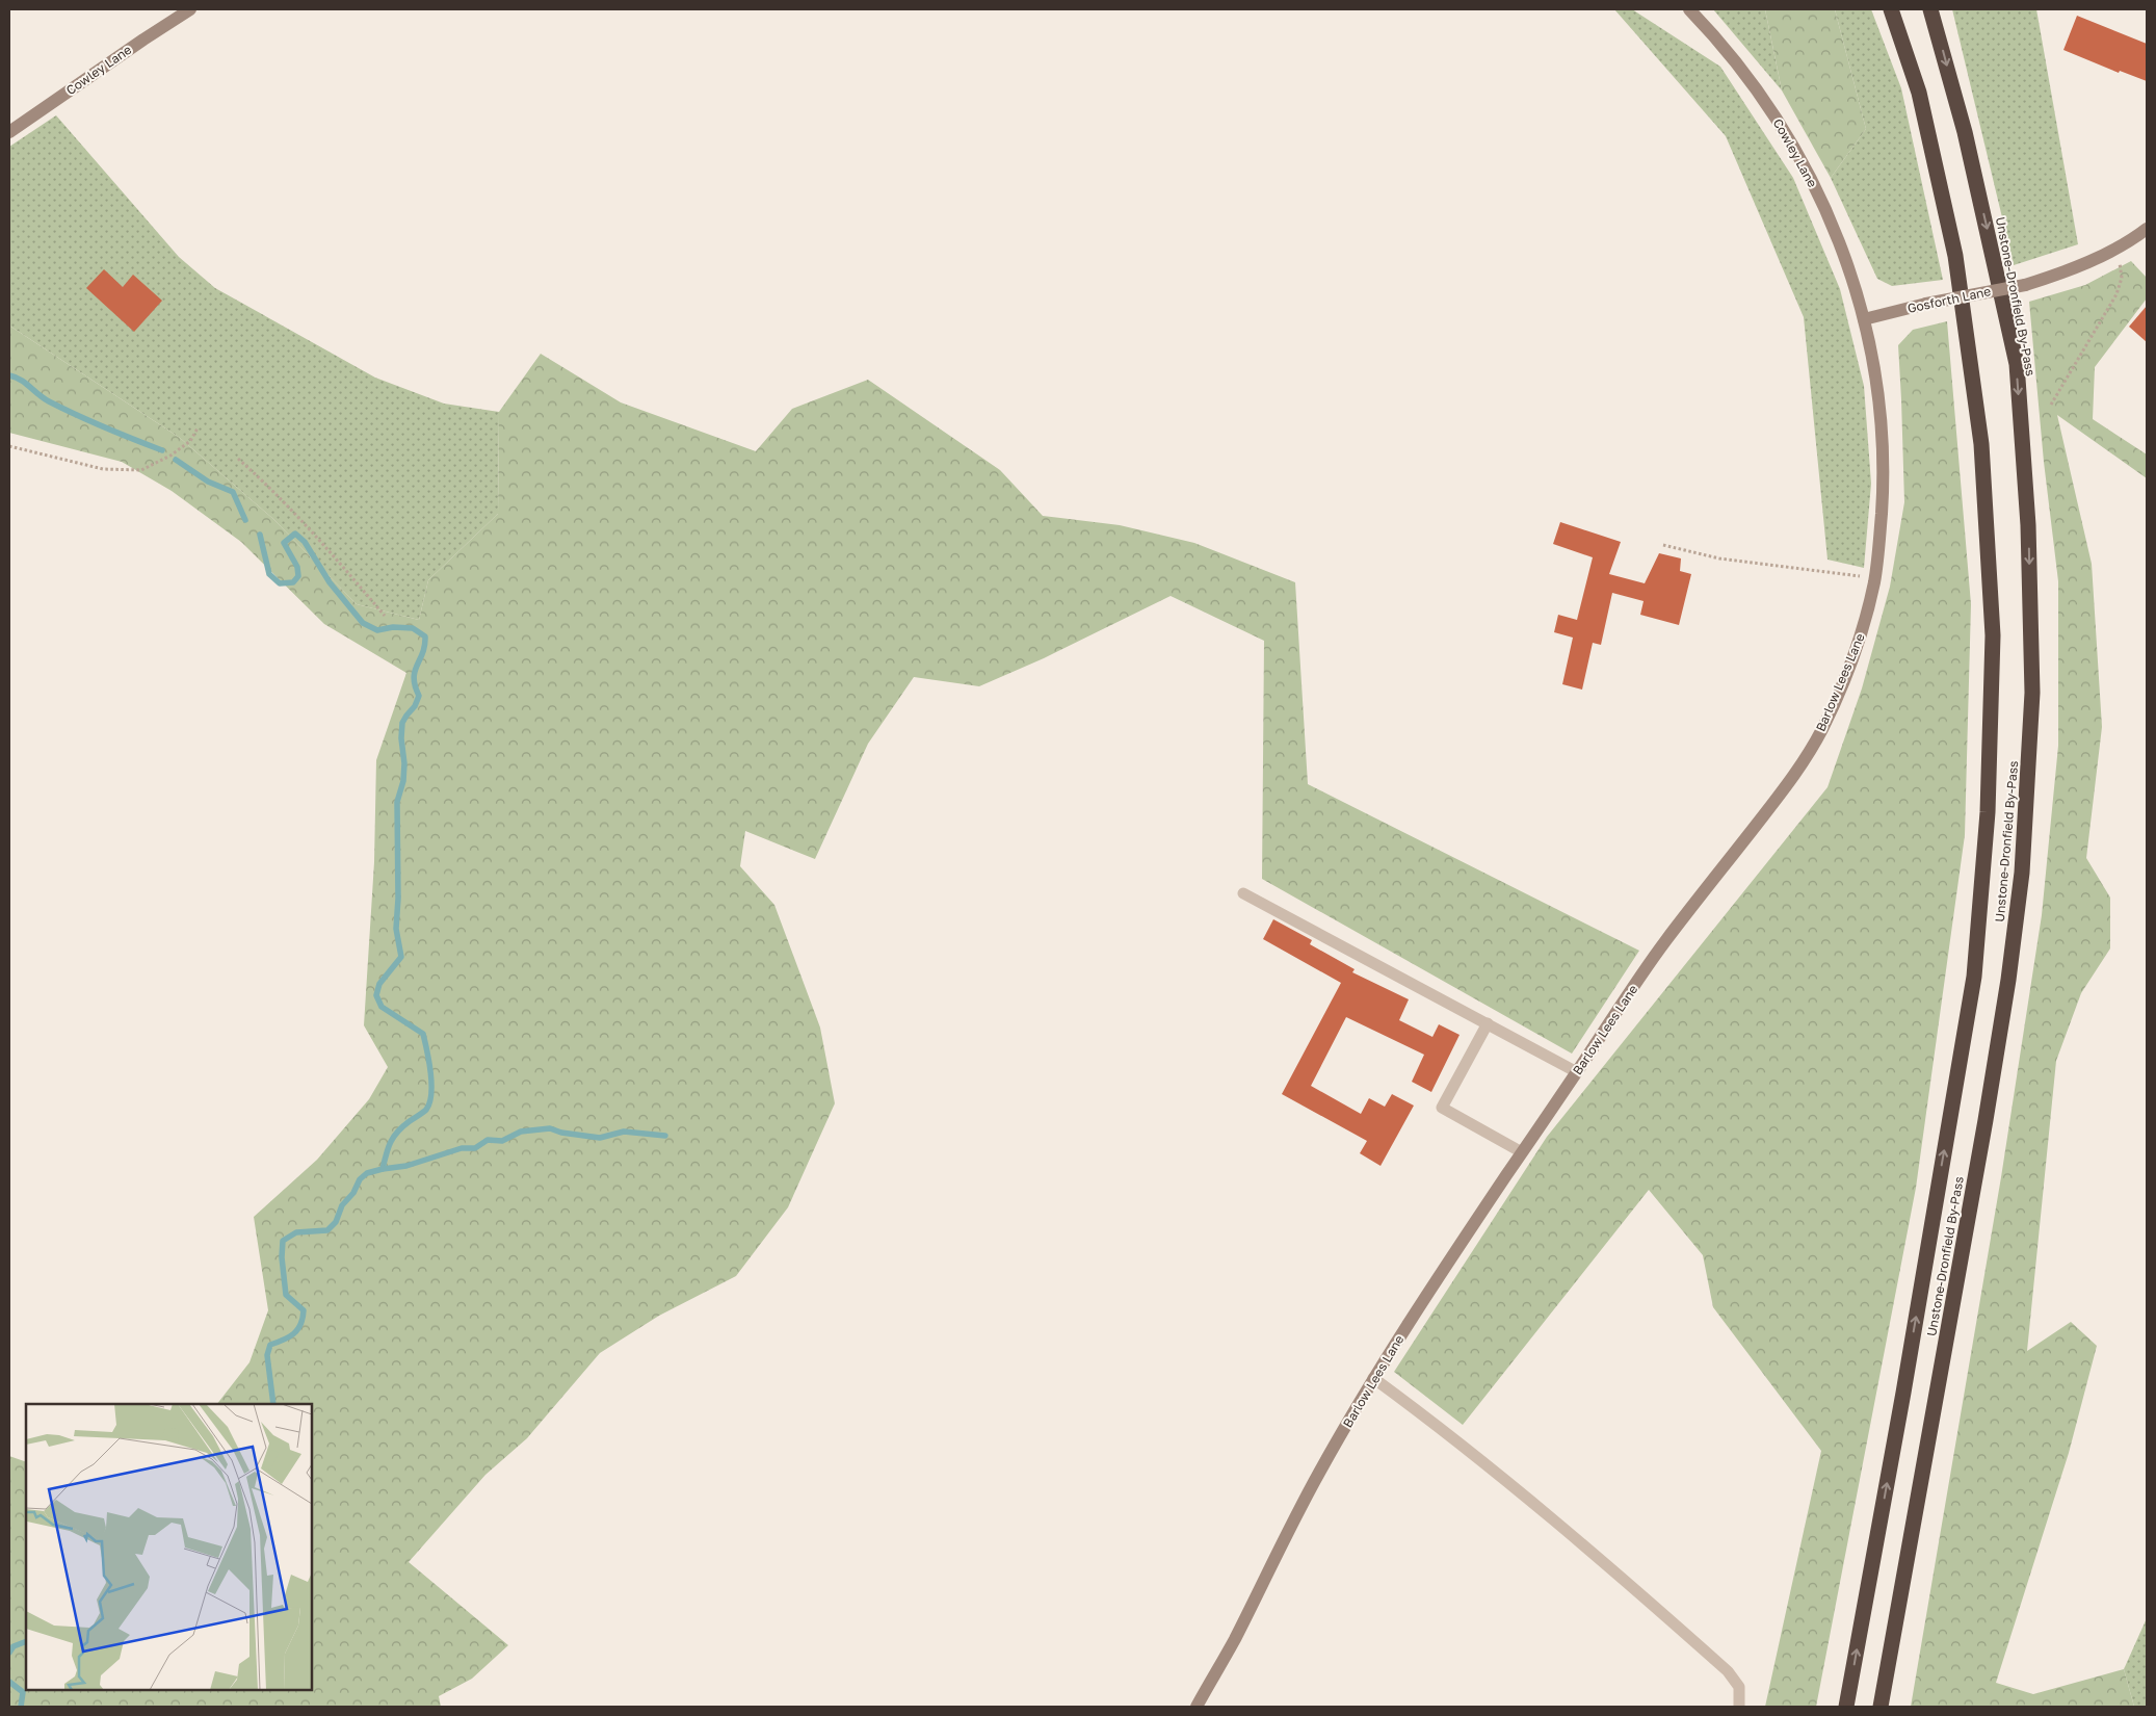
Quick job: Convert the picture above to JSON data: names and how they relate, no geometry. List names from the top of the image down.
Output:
{
  "streets": {
    "highway": ["Unstone-Dronfield By-Pass"],
    "street": ["Cowley Lane", "Gosforth Lane", "Barlow Lees Lane"]
  },
  "crossings": [
    ["Cowley Lane", "Gosforth Lane"],
    ["Cowley Lane", "Barlow Lees Lane"],
    ["Gosforth Lane", "Barlow Lees Lane"]
  ]
}
